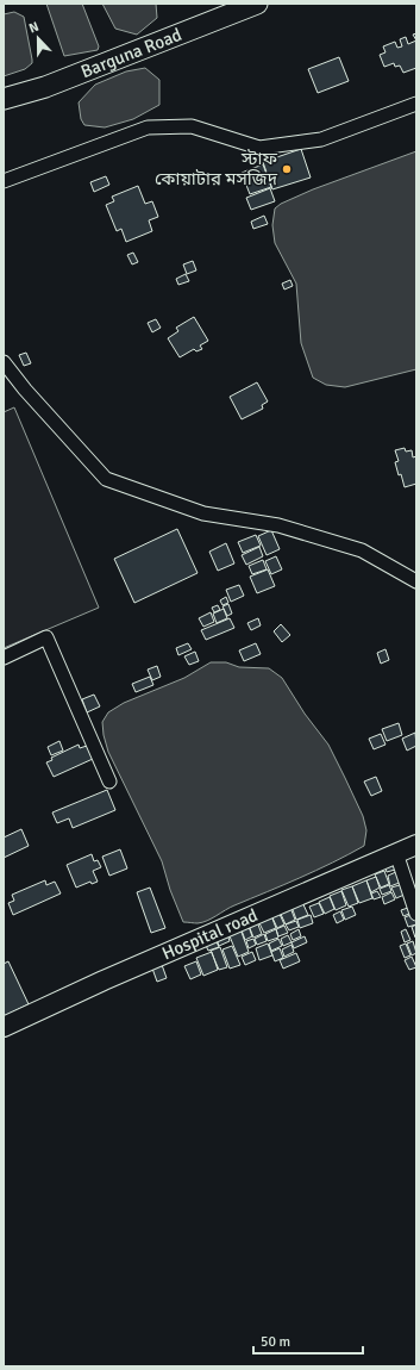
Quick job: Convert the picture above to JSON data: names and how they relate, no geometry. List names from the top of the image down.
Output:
{
  "streets": {
    "main road": ["Barguna Road"],
    "street": ["Hospital road"]
  },
  "places": ["স্টাফ কোয়াটার মসজিদ"],
  "scale_bar": "50 m",
  "north": "top"
}
